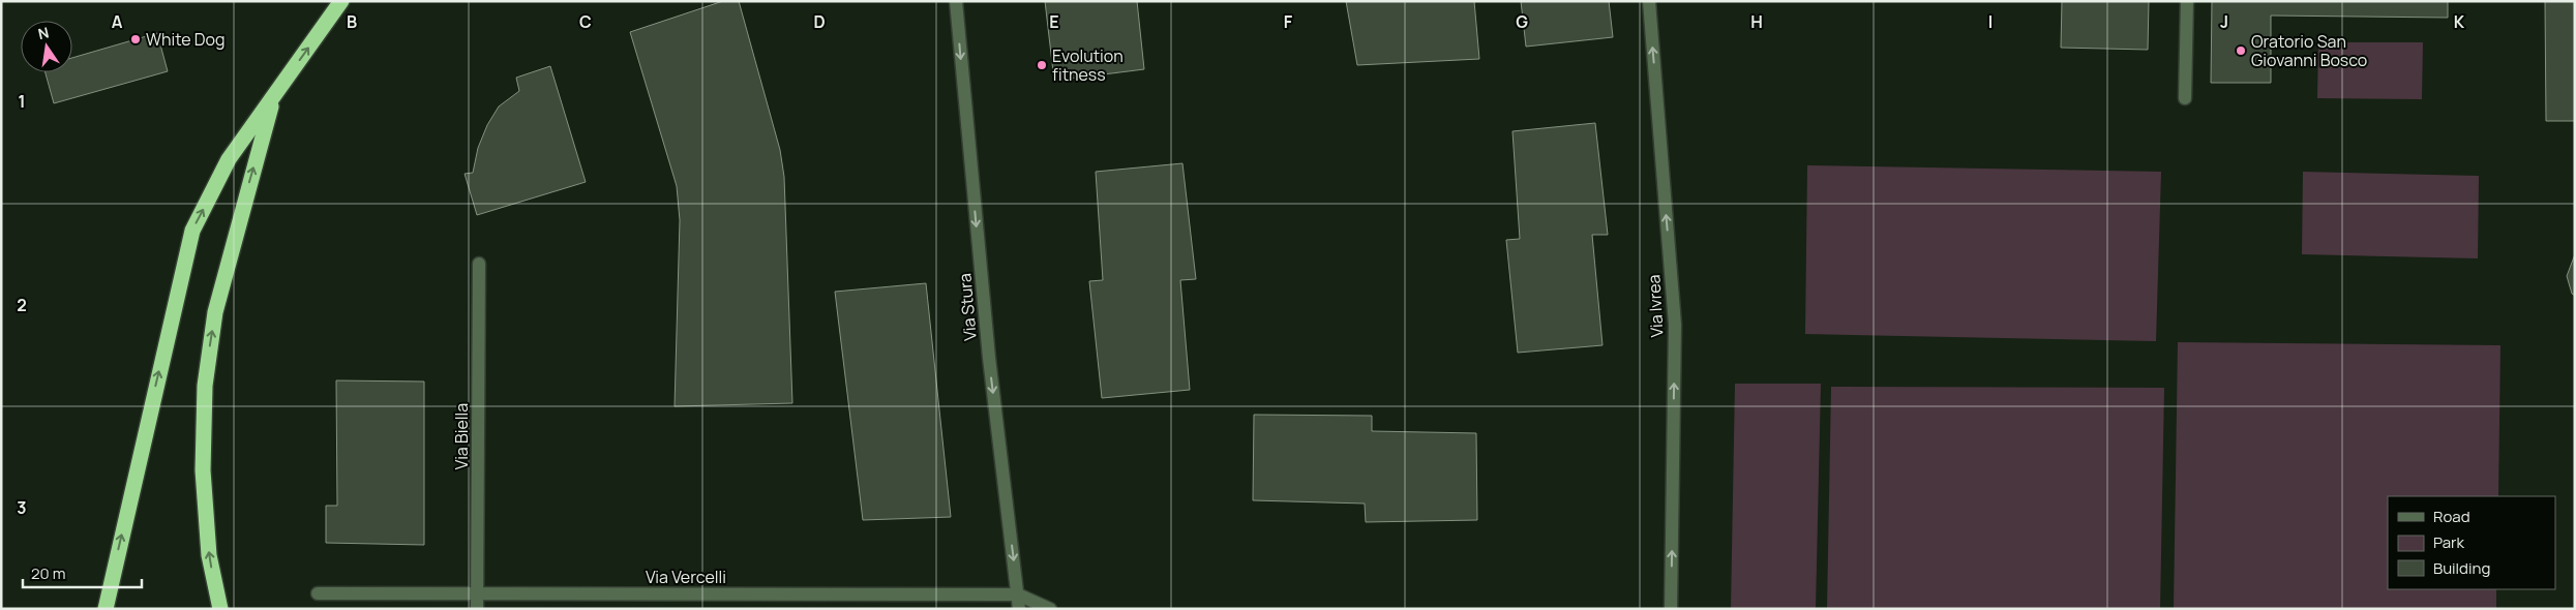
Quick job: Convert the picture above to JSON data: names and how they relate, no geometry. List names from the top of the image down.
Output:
{
  "streets": {
    "street": [
      "Via Ivrea",
      "Via Stura",
      "Via Biella",
      "Via Vercelli"
    ]
  },
  "crossings": [
    ["Via Stura", "Via Vercelli"],
    ["Via Biella", "Via Vercelli"]
  ],
  "one_way": ["Via Ivrea", "Via Stura"],
  "places": ["White Dog", "Oratorio San Giovanni Bosco", "Evolution fitness"],
  "legend": ["Road", "Park", "Building"],
  "scale_bar": "20 m",
  "north": "top",
  "grid": {
    "columns": [
      "A",
      "B",
      "C",
      "D",
      "E",
      "F",
      "G",
      "H",
      "I",
      "J",
      "K"
    ],
    "rows": ["1", "2", "3"]
  }
}
